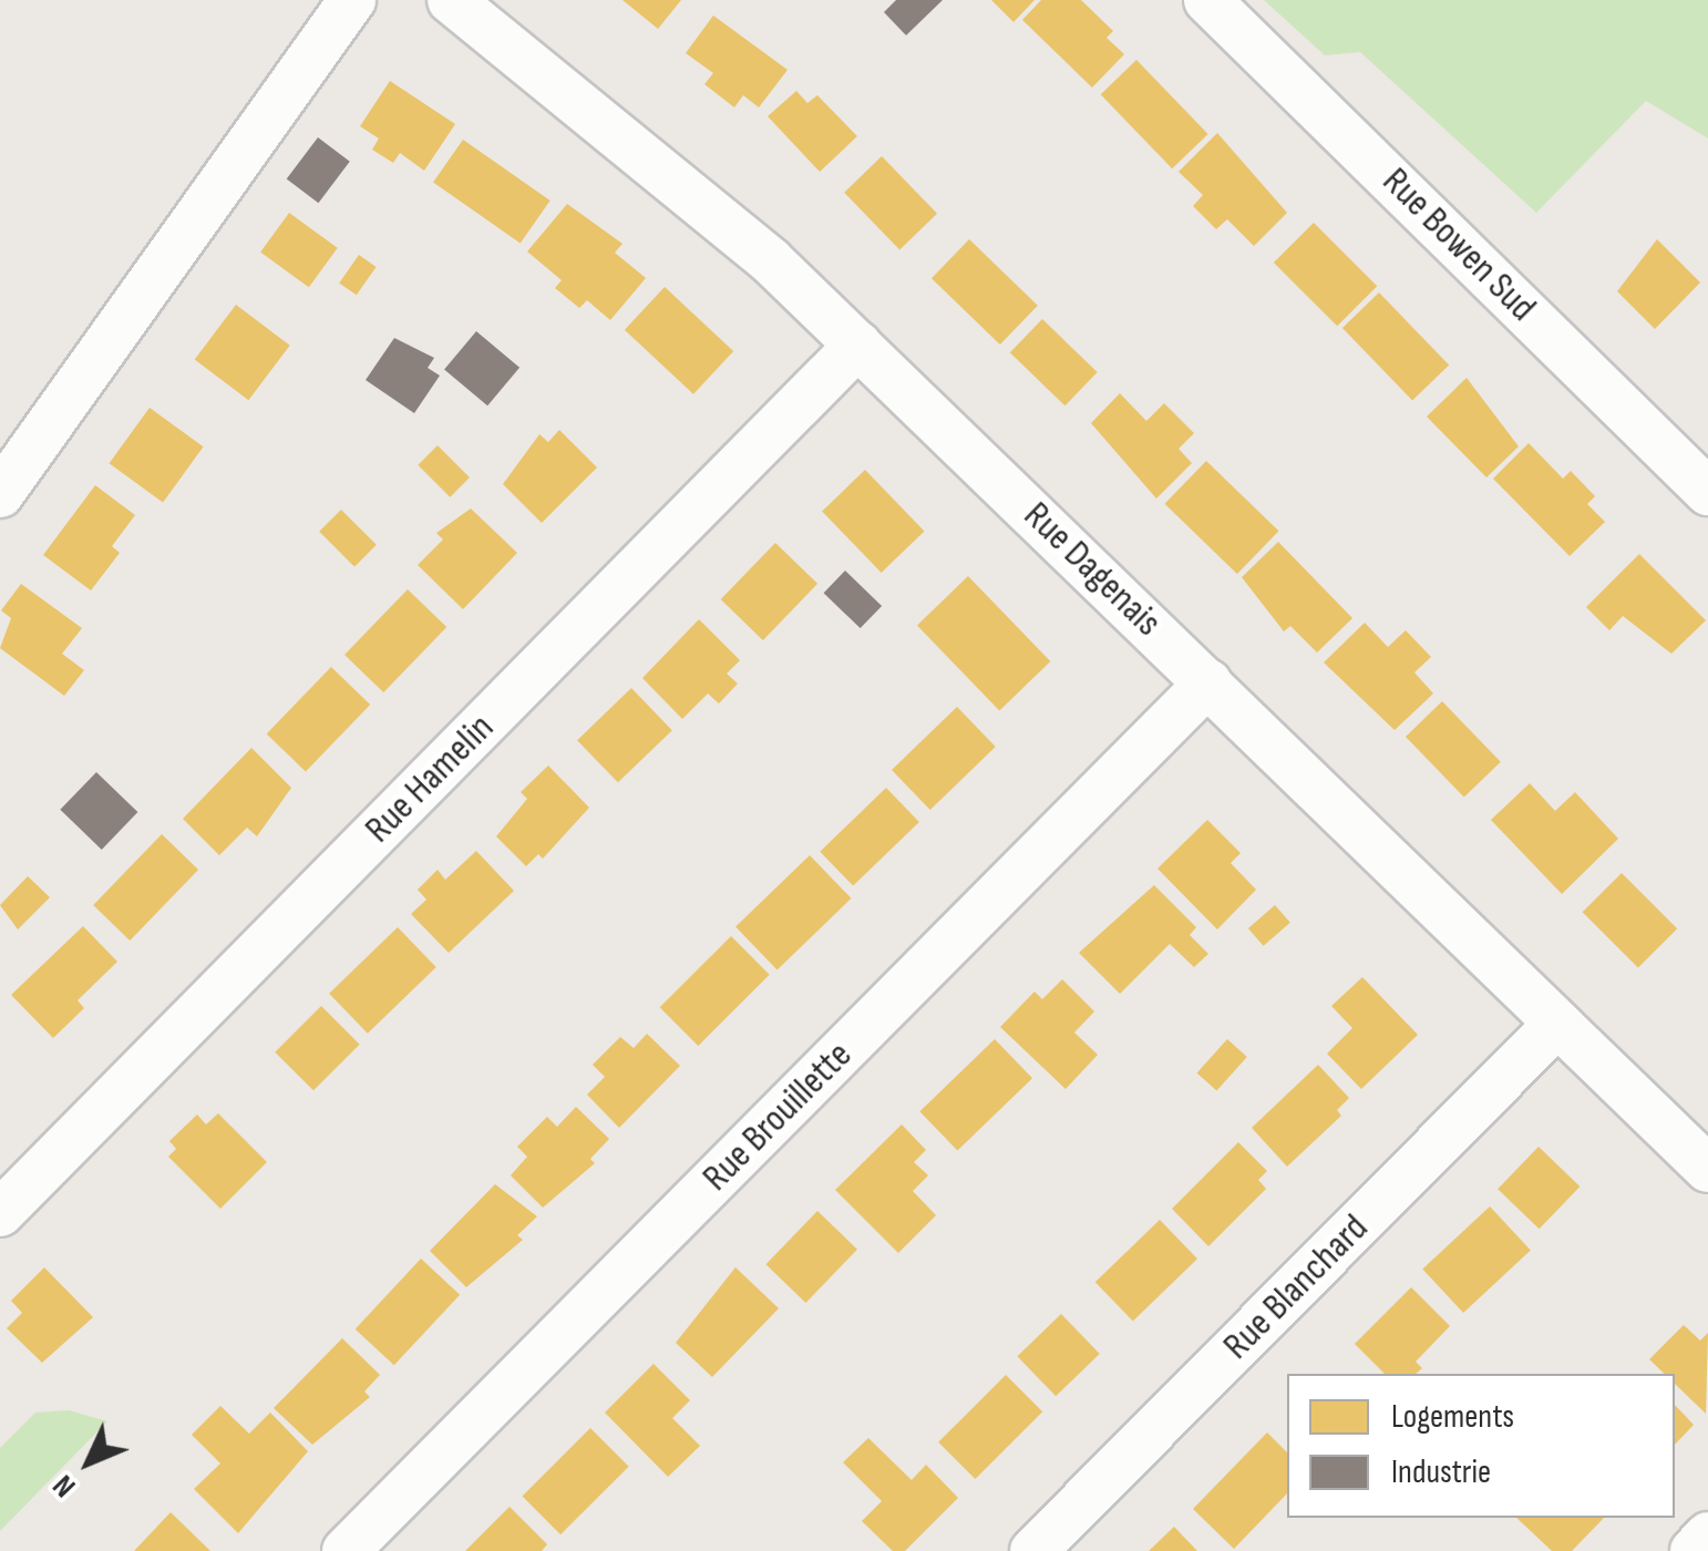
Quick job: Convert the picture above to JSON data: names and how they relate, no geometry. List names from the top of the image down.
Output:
{
  "streets": {
    "street": [
      "Rue Bowen Sud",
      "Rue Dagenais",
      "Rue Hamelin",
      "Rue Brouillette",
      "Rue Blanchard"
    ]
  },
  "crossings": [
    ["Rue Dagenais", "Rue Hamelin"],
    ["Rue Dagenais", "Rue Brouillette"],
    ["Rue Dagenais", "Rue Blanchard"]
  ],
  "legend": ["Logements", "Industrie"],
  "north": "bottom left"
}
